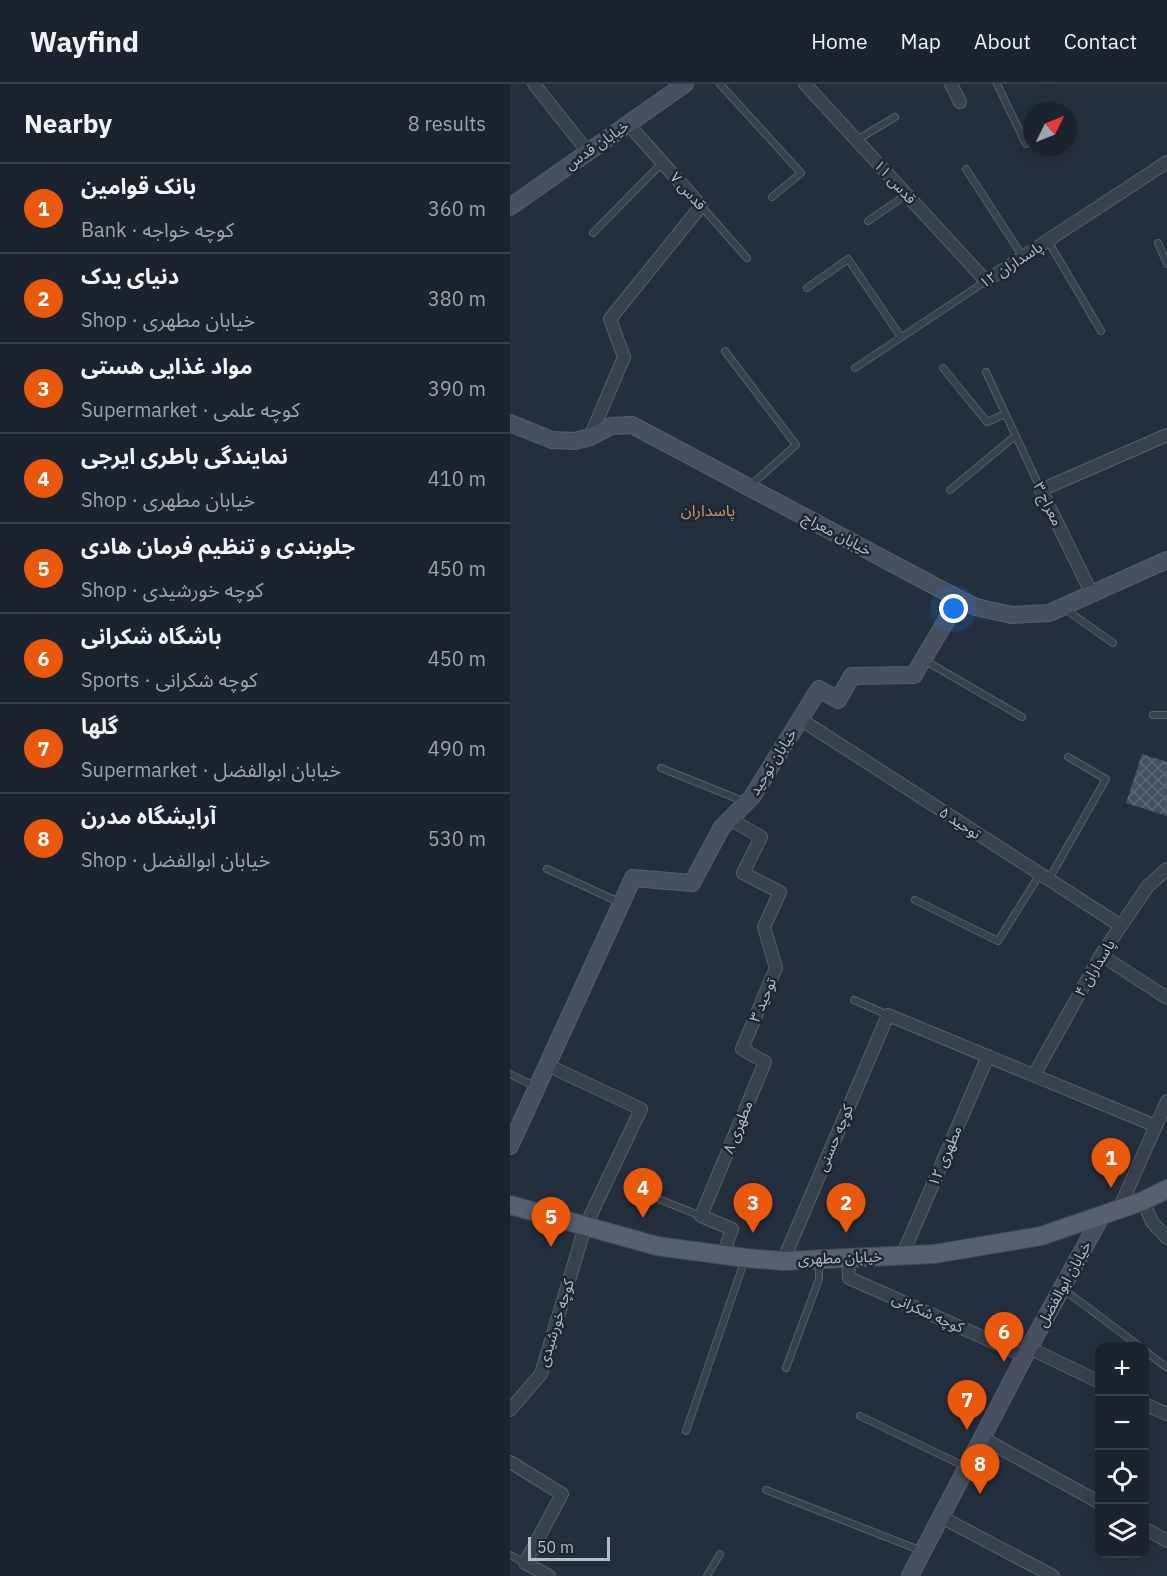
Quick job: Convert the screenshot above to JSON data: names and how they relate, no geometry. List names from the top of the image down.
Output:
{
  "streets": {
    "main road": ["خیابان مطهری"],
    "street": [
      "خیابان قدس",
      "قدس ۱۱",
      "قدس ۷",
      "پاسداران ۱۲",
      "معراج ۳",
      "خیابان معراج",
      "خیابان توحید",
      "توحید ۵",
      "پاسداران ۴",
      "توحید ۳",
      "مطهری ۸",
      "کوچه حسنی",
      "مطهری ۱۲",
      "خیابان ابوالفضل",
      "کوچه شکرانی",
      "کوچه خورشیدی"
    ]
  },
  "crossings": [
    ["خیابان قدس", "قدس ۷"],
    ["قدس ۱۱", "پاسداران ۱۲"],
    ["معراج ۳", "خیابان معراج"],
    ["خیابان معراج", "خیابان توحید"],
    ["خیابان توحید", "توحید ۵"],
    ["خیابان توحید", "توحید ۳"],
    ["خیابان توحید", "کوچه خورشیدی"],
    ["توحید ۵", "پاسداران ۴"],
    ["توحید ۳", "مطهری ۸"],
    ["کوچه حسنی", "خیابان مطهری"],
    ["مطهری ۱۲", "خیابان مطهری"],
    ["خیابان مطهری", "خیابان ابوالفضل"],
    ["خیابان مطهری", "کوچه شکرانی"],
    ["خیابان مطهری", "کوچه خورشیدی"],
    ["خیابان ابوالفضل", "کوچه شکرانی"]
  ],
  "districts": ["پاسداران"],
  "scale_bar": "50 m",
  "north": "top right",
  "page": {
    "header": "Wayfind",
    "nav": [
      "Home",
      "Map",
      "About",
      "Contact"
    ],
    "heading": ["Nearby", "8 results"],
    "list": [
      {
        "mark": "1",
        "name": "بانک قوامین",
        "note": "Bank · کوچه خواجه",
        "value": "360 m"
      },
      {
        "mark": "2",
        "name": "دنیای یدک",
        "note": "Shop · خیابان مطهری",
        "value": "380 m"
      },
      {
        "mark": "3",
        "name": "مواد غذایی هستی",
        "note": "Supermarket · کوچه علمی",
        "value": "390 m"
      },
      {
        "mark": "4",
        "name": "نمایندگی باطری ایرجی",
        "note": "Shop · خیابان مطهری",
        "value": "410 m"
      },
      {
        "mark": "5",
        "name": "جلوبندی و تنظیم فرمان هادی",
        "note": "Shop · کوچه خورشیدی",
        "value": "450 m"
      },
      {
        "mark": "6",
        "name": "باشگاه شکرانی",
        "note": "Sports · کوچه شکرانی",
        "value": "450 m"
      },
      {
        "mark": "7",
        "name": "گلها",
        "note": "Supermarket · خیابان ابوالفضل",
        "value": "490 m"
      },
      {
        "mark": "8",
        "name": "آرایشگاه مدرن",
        "note": "Shop · خیابان ابوالفضل",
        "value": "530 m"
      }
    ],
    "pins": [
      "1",
      "4",
      "2",
      "3",
      "5",
      "6",
      "7",
      "8"
    ],
    "map_buttons": ["+", "−"],
    "scale": "50 m"
  }
}
